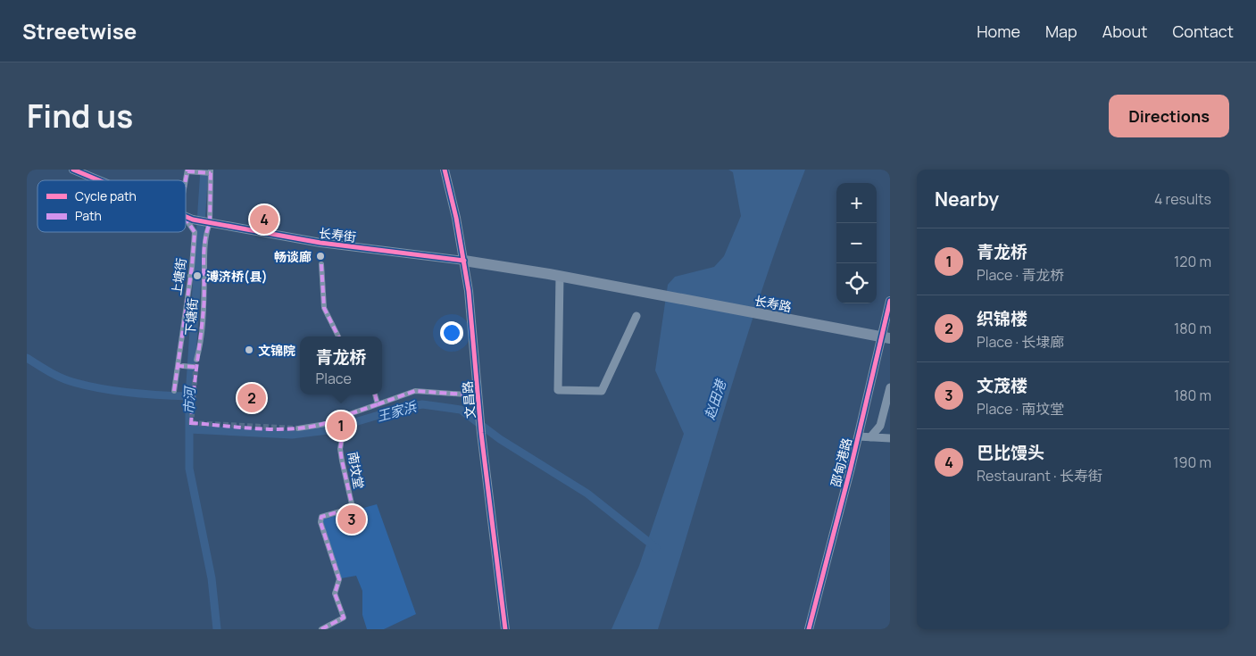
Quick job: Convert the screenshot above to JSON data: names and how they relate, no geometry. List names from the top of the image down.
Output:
{
  "streets": {
    "main road": ["长寿街", "长寿路"],
    "street": [
      "上塘街",
      "下塘街",
      "文昌路",
      "邵甸港路",
      "南坟堂"
    ]
  },
  "crossings": [
    ["长寿街", "长寿路"],
    ["长寿街", "下塘街"],
    ["长寿街", "文昌路"],
    ["长寿路", "邵甸港路"]
  ],
  "water": ["赵田港", "市河", "王家浜"],
  "places": ["畅谈廊", "溥济桥(县)", "文锦院"],
  "legend": ["Cycle path", "Path"],
  "page": {
    "header": "Streetwise",
    "nav": [
      "Home",
      "Map",
      "About",
      "Contact"
    ],
    "title": "Find us",
    "buttons": "Directions",
    "heading": ["Nearby", "4 results"],
    "map_buttons": ["+", "−"],
    "pins": [
      "4",
      "2",
      "1",
      "3"
    ],
    "list": [
      {
        "mark": "1",
        "name": "青龙桥",
        "note": "Place · 青龙桥",
        "value": "120 m"
      },
      {
        "mark": "2",
        "name": "织锦楼",
        "note": "Place · 长埭廊",
        "value": "180 m"
      },
      {
        "mark": "3",
        "name": "文茂楼",
        "note": "Place · 南坟堂",
        "value": "180 m"
      },
      {
        "mark": "4",
        "name": "巴比馒头",
        "note": "Restaurant · 长寿街",
        "value": "190 m"
      }
    ],
    "popup": ["青龙桥", "Place"]
  }
}
